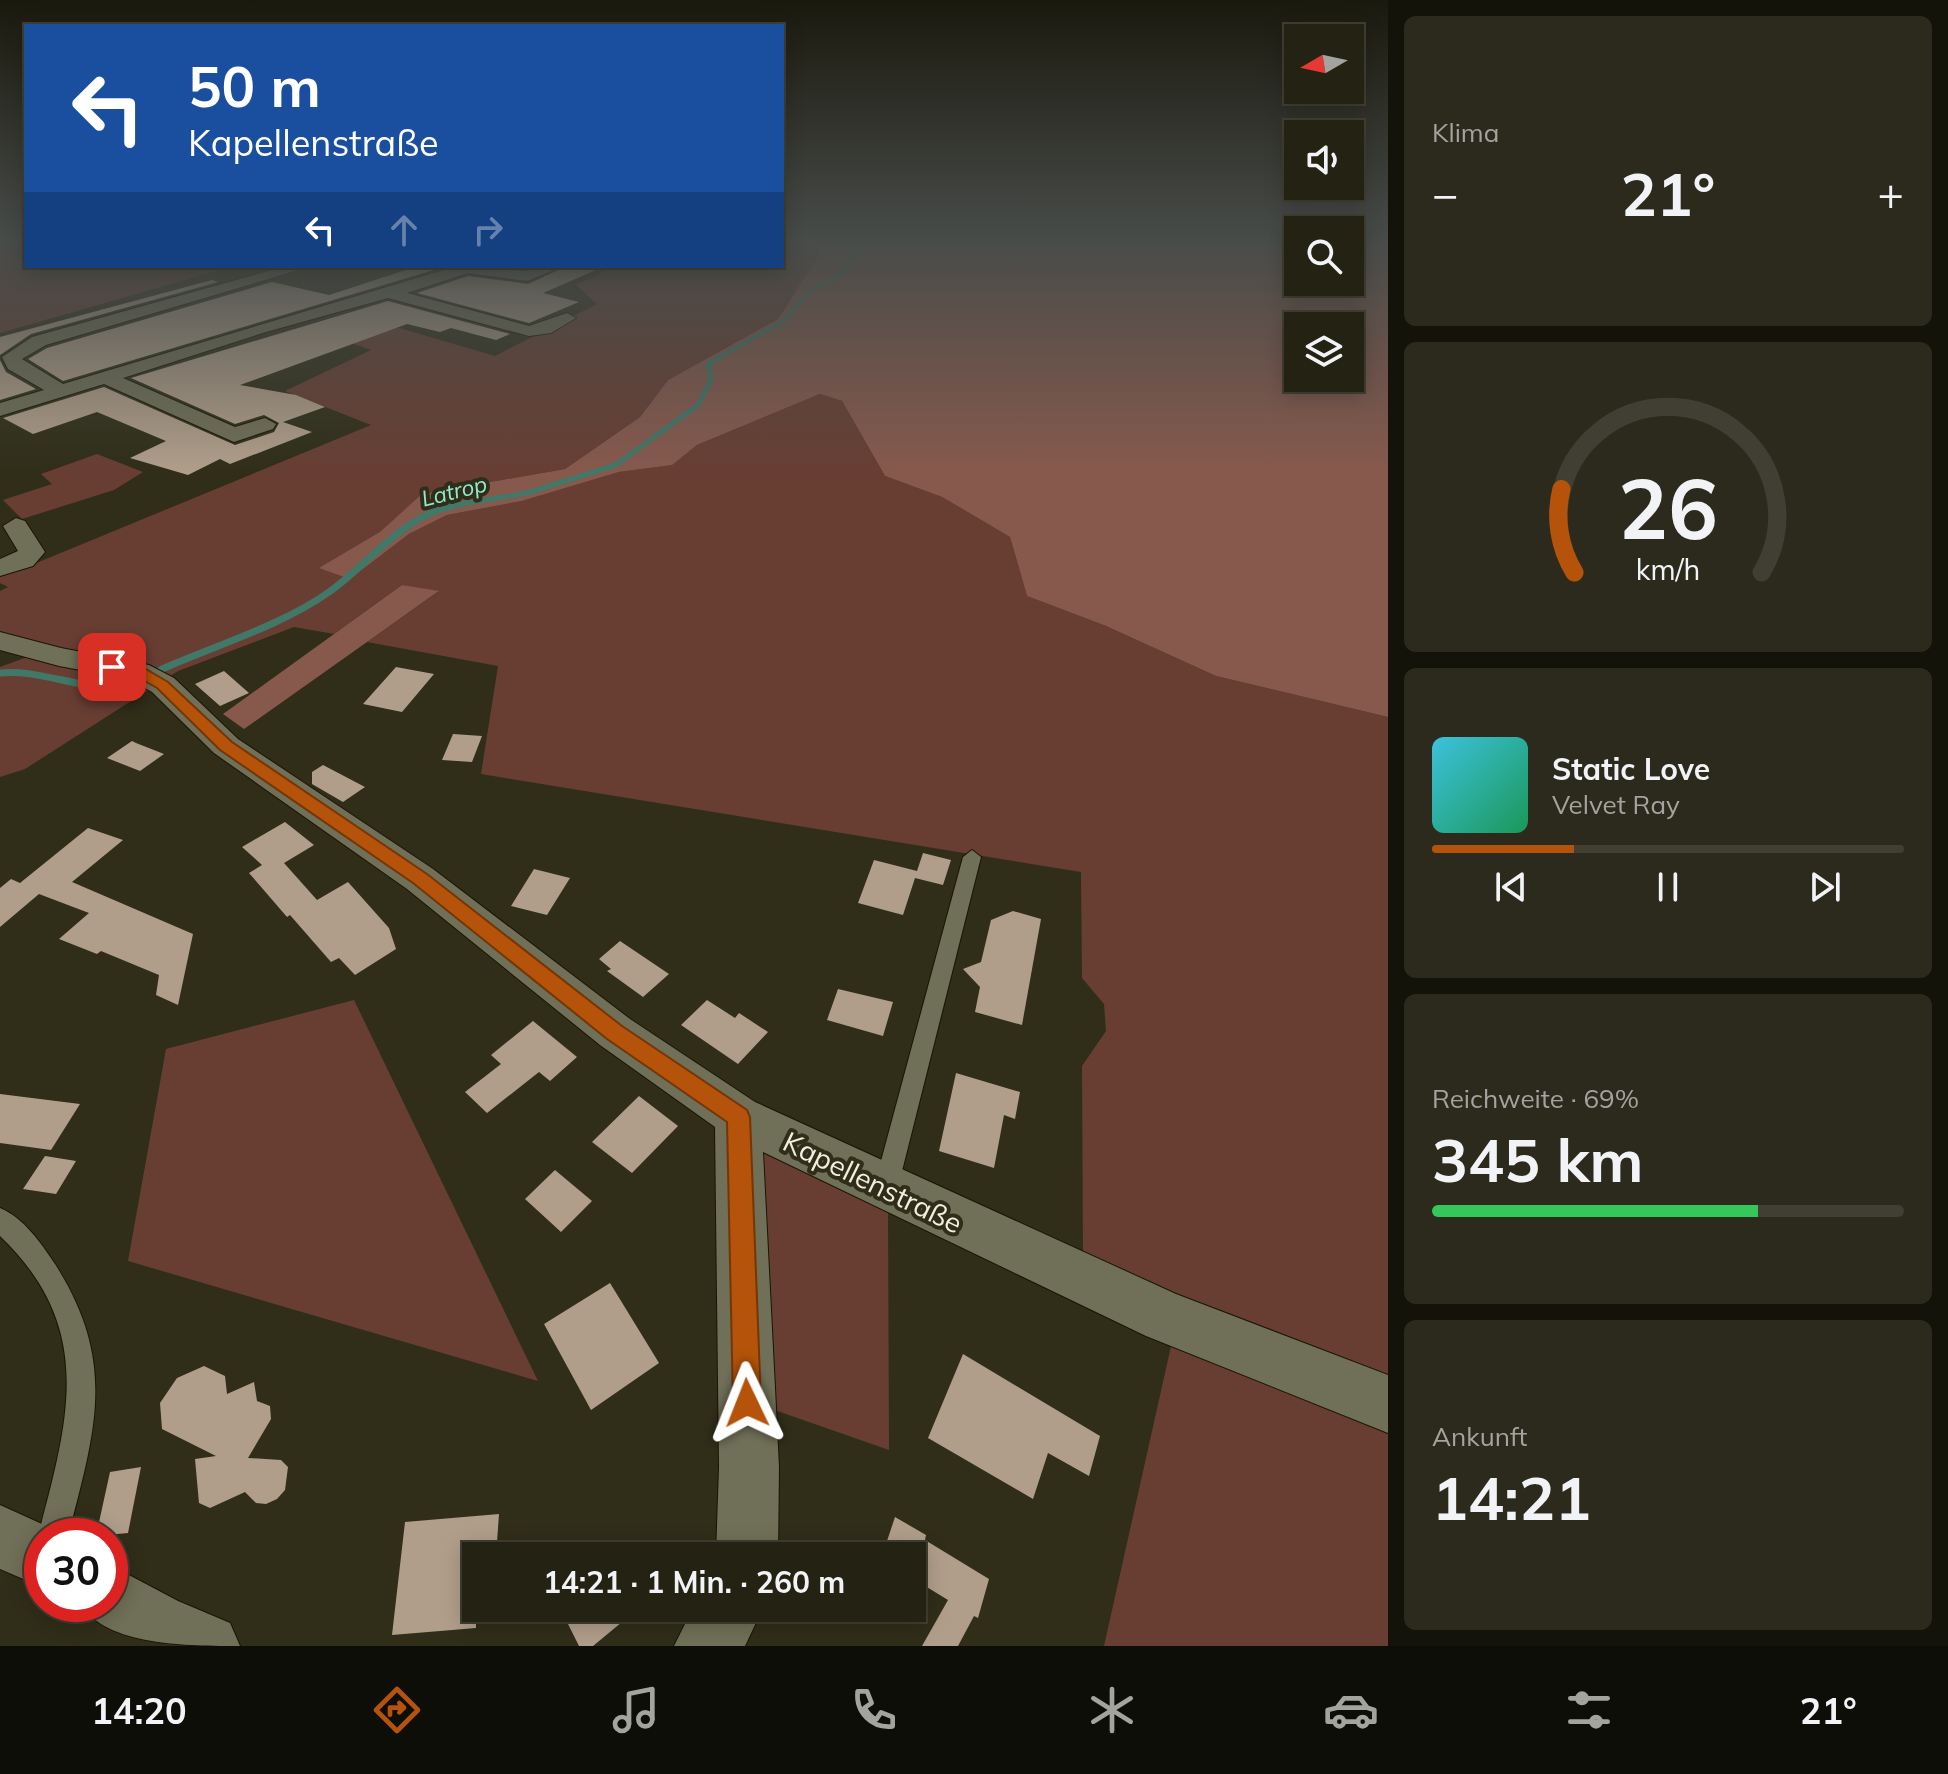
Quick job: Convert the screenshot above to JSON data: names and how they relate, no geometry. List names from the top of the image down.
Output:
{
  "streets": {
    "street": ["Kapellenstraße"]
  },
  "water": ["Latrop"],
  "north": "left",
  "page": {
    "tile": [
      "Klima",
      ["Reichweite · 69%", "345 km"],
      ["Ankunft", "14:21"]
    ],
    "turn": ["50 m", "Kapellenstraße"],
    "heat": ["−", "21°", "+"],
    "song": ["Static Love", "Velvet Ray"],
    "limit": "30",
    "trip": "14:21 · 1 Min. · 260 m",
    "tabs": ["14:20", "21°"],
    "gauge": ["26", "km/h"]
  }
}
